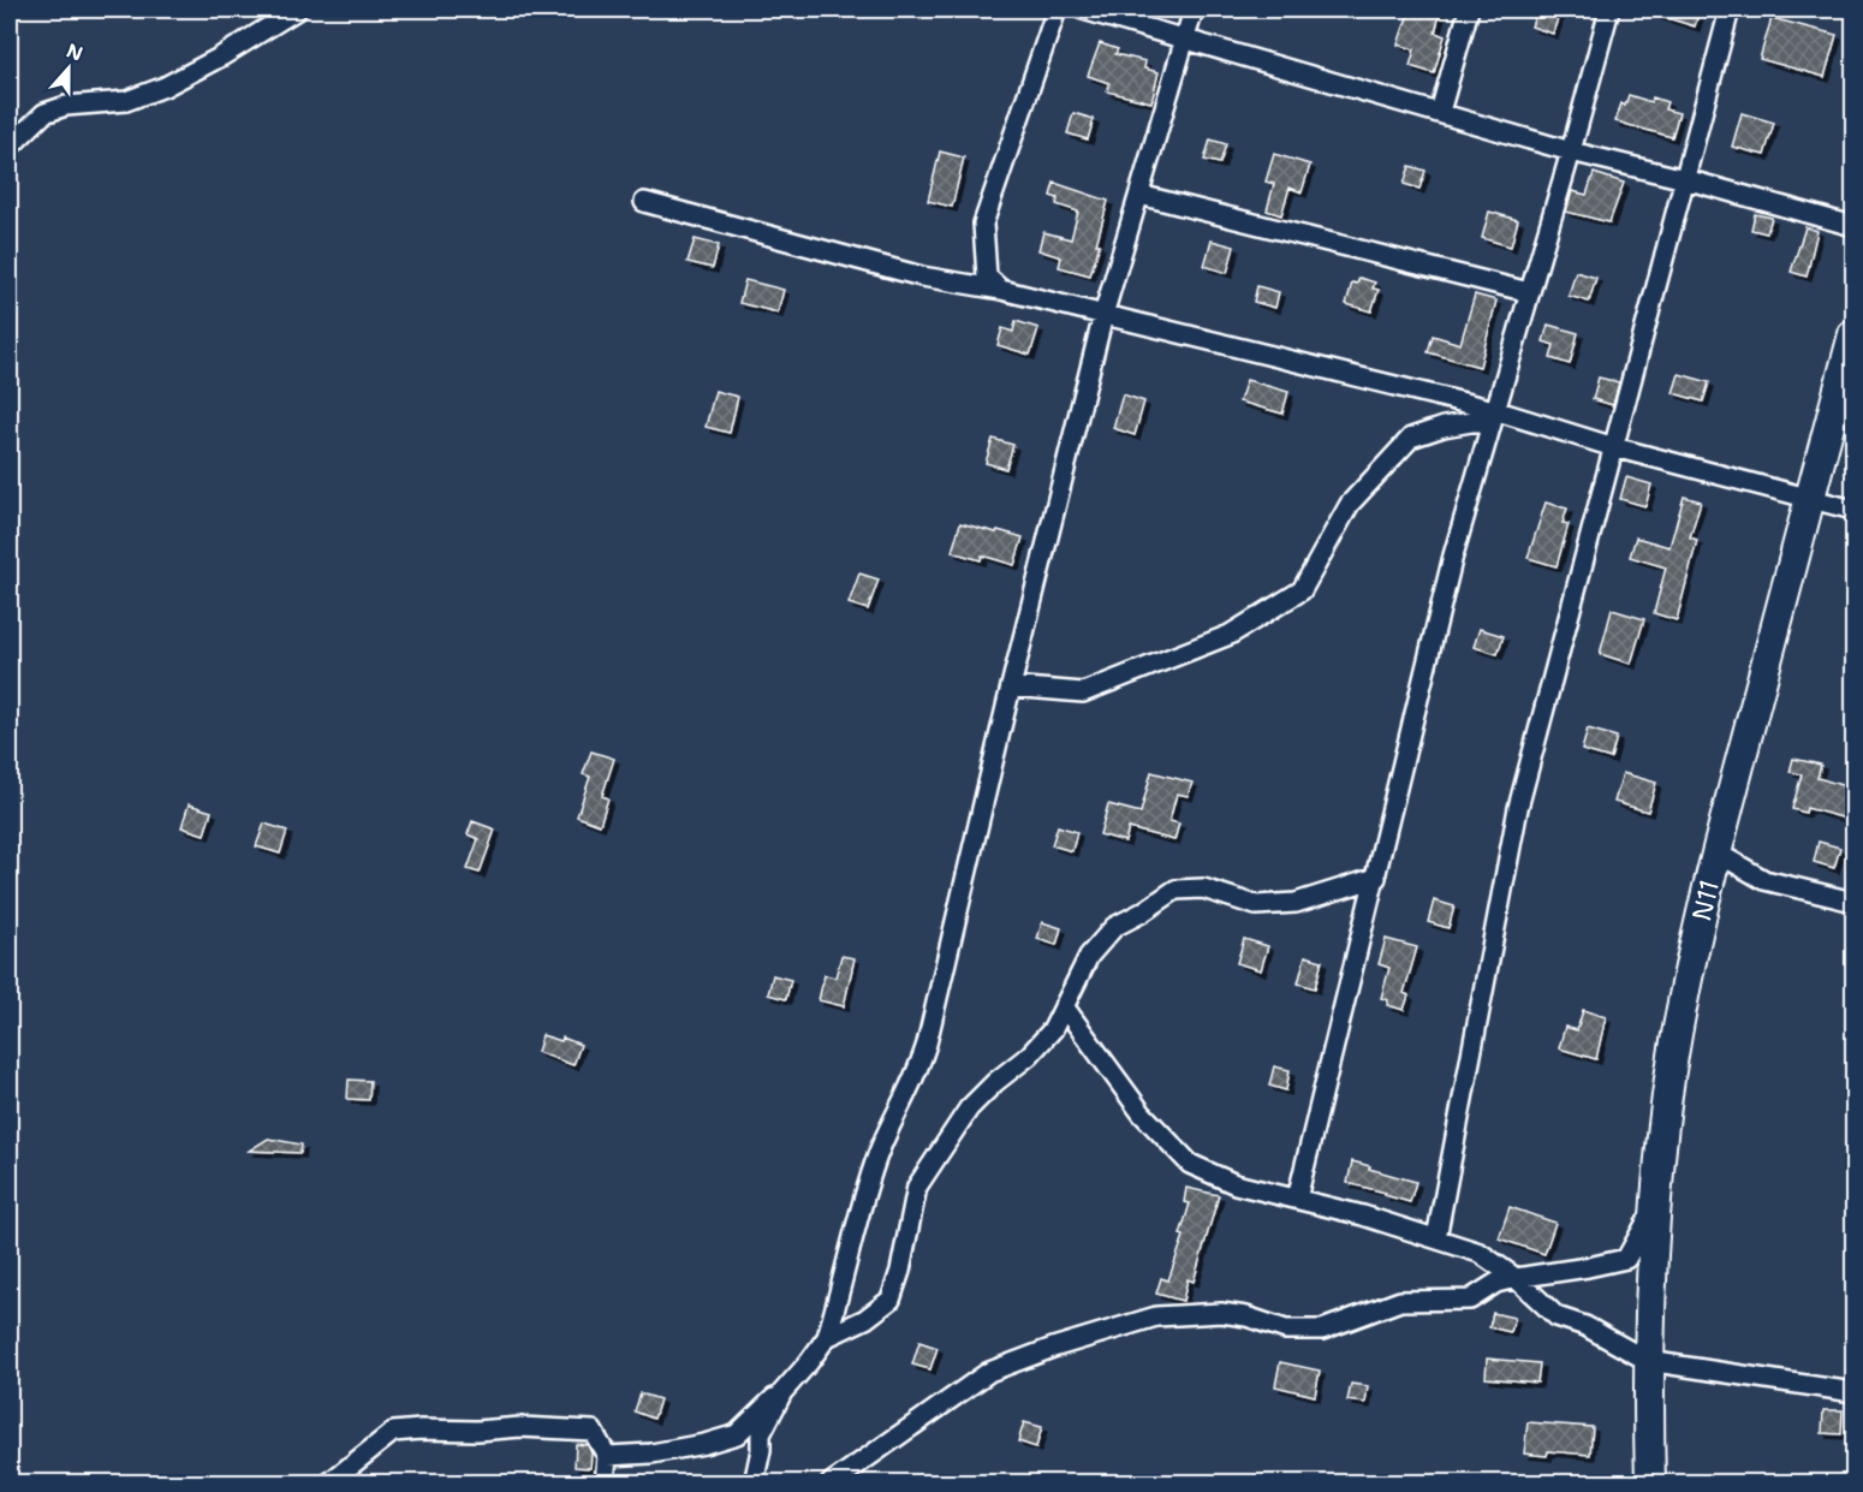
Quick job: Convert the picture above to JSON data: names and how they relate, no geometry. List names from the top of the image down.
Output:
{
  "streets": {
    "main road": ["N11"]
  },
  "north": "top"
}
